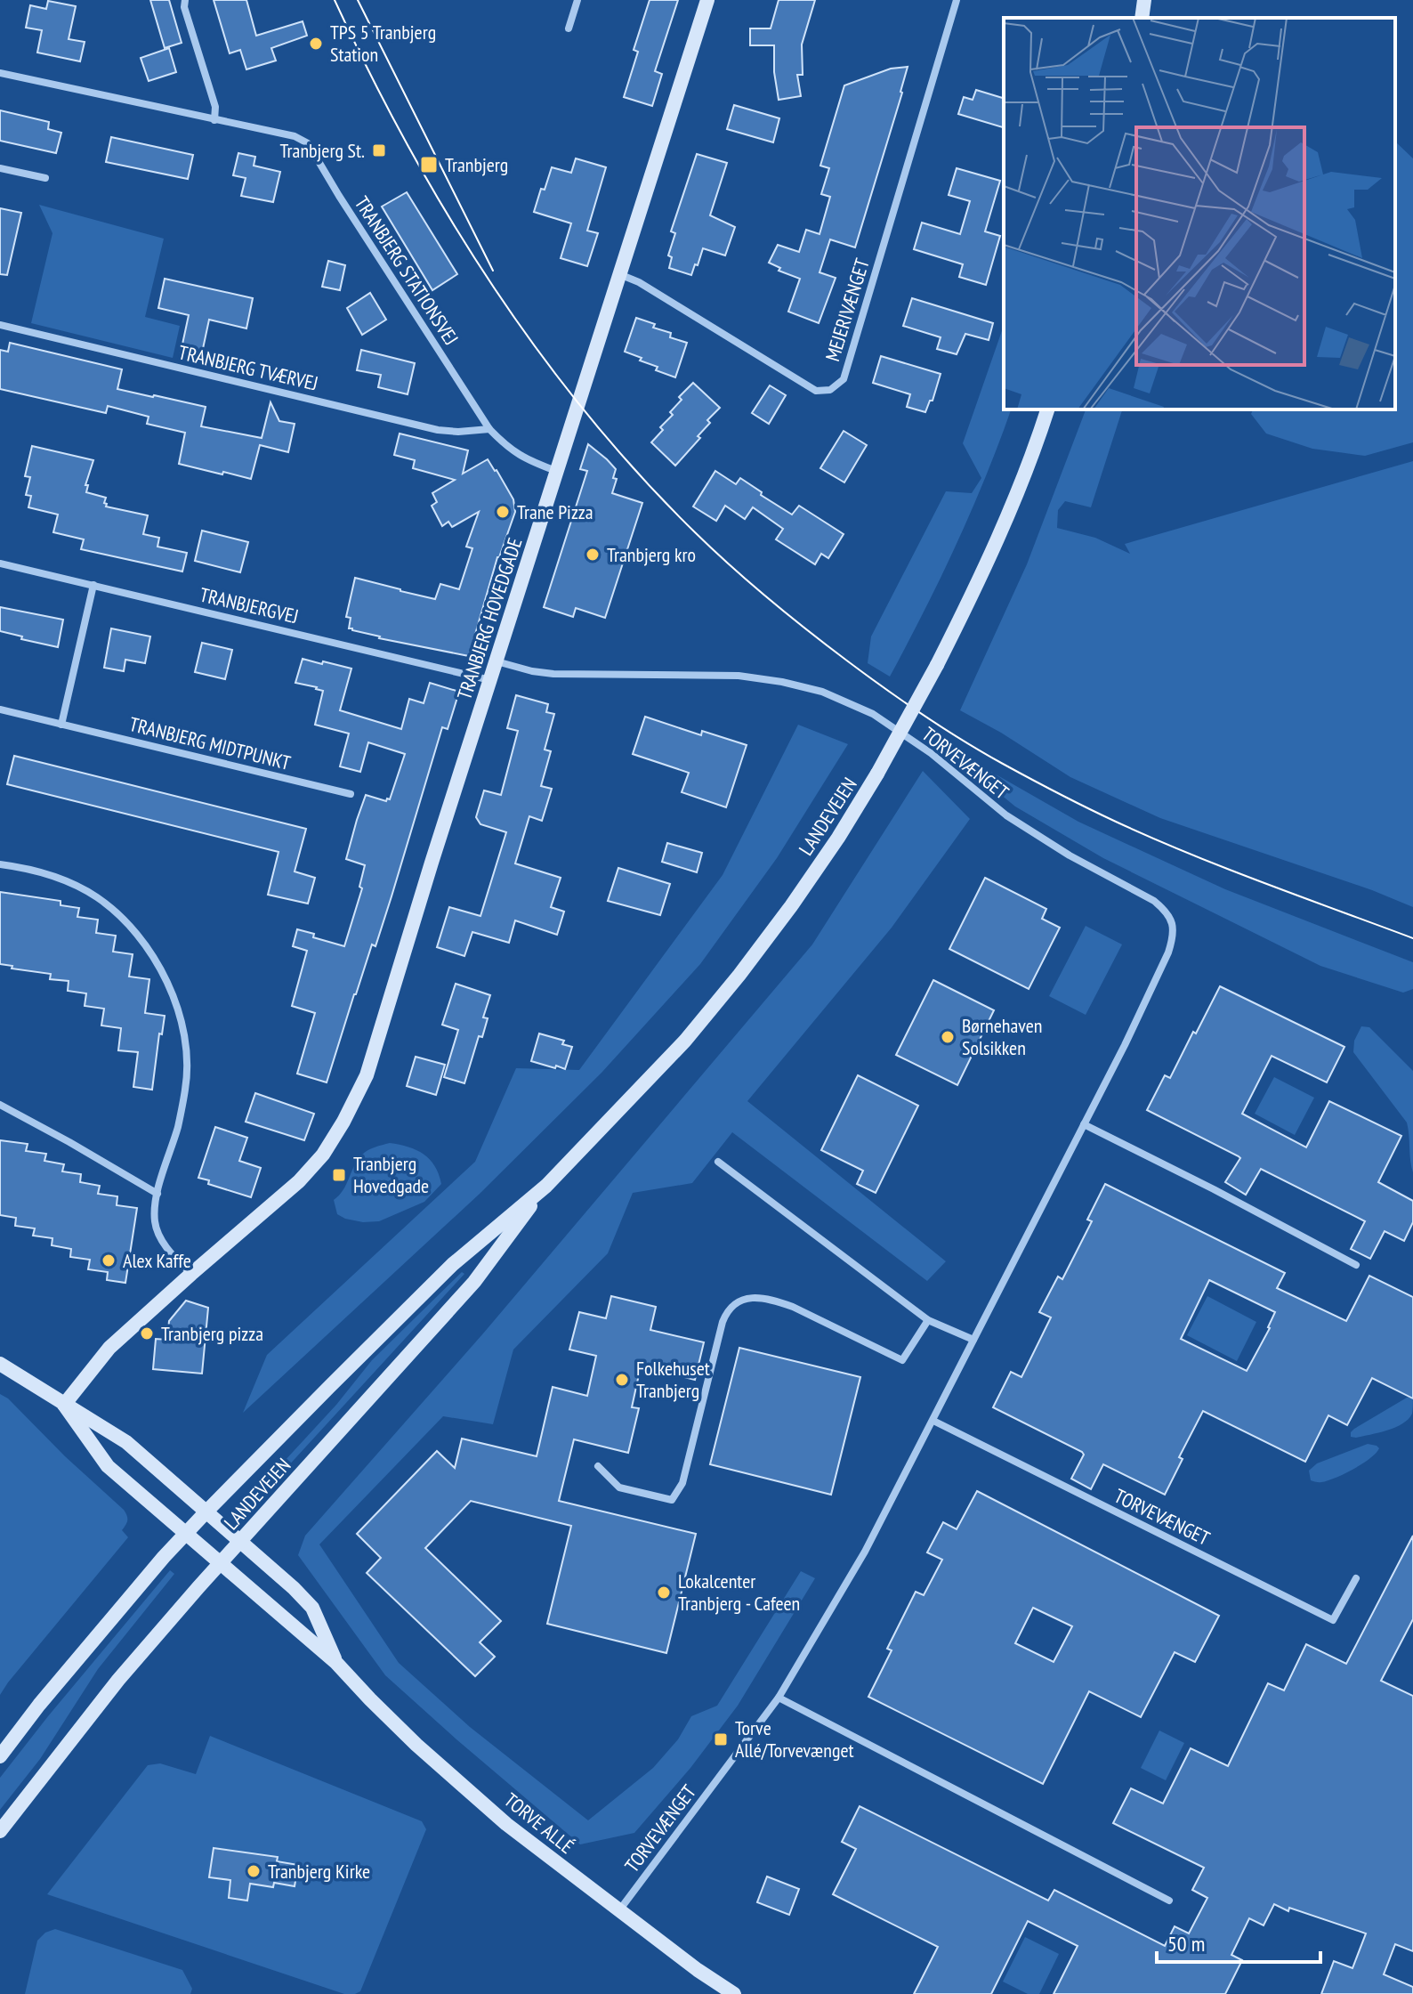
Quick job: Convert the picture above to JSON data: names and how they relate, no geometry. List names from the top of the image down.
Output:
{
  "streets": {
    "street": [
      "TRANBJERG STATIONSVEJ",
      "MEJERIVÆNGET",
      "TRANBJERG TVÆRVEJ",
      "TRANBJERGVEJ",
      "TRANBJERG HOVEDGADE",
      "TRANBJERG MIDTPUNKT",
      "TORVEVÆNGET",
      "LANDEVEJEN",
      "TORVE ALLÉ"
    ]
  },
  "crossings": [
    ["TRANBJERG STATIONSVEJ", "TRANBJERG TVÆRVEJ"],
    ["TRANBJERG STATIONSVEJ", "TRANBJERG HOVEDGADE"],
    ["MEJERIVÆNGET", "TRANBJERG HOVEDGADE"],
    ["TRANBJERGVEJ", "TRANBJERG HOVEDGADE"],
    ["TRANBJERG HOVEDGADE", "TORVEVÆNGET"],
    ["TRANBJERG HOVEDGADE", "TORVE ALLÉ"],
    ["TORVEVÆNGET", "TORVE ALLÉ"],
    ["LANDEVEJEN", "TORVE ALLÉ"]
  ],
  "places": {
    "other": [
      "TPS 5 Tranbjerg Station",
      "Trane Pizza",
      "Tranbjerg kro",
      "Børnehaven Solsikken",
      "Alex Kaffe",
      "Tranbjerg pizza",
      "Folkehuset Tranbjerg",
      "Lokalcenter Tranbjerg - Cafeen",
      "Tranbjerg Kirke"
    ],
    "transit": [
      "Tranbjerg St.",
      "Tranbjerg",
      "Tranbjerg Hovedgade",
      "Torve Allé/Torvevænget"
    ]
  },
  "scale_bar": "50 m"
}
